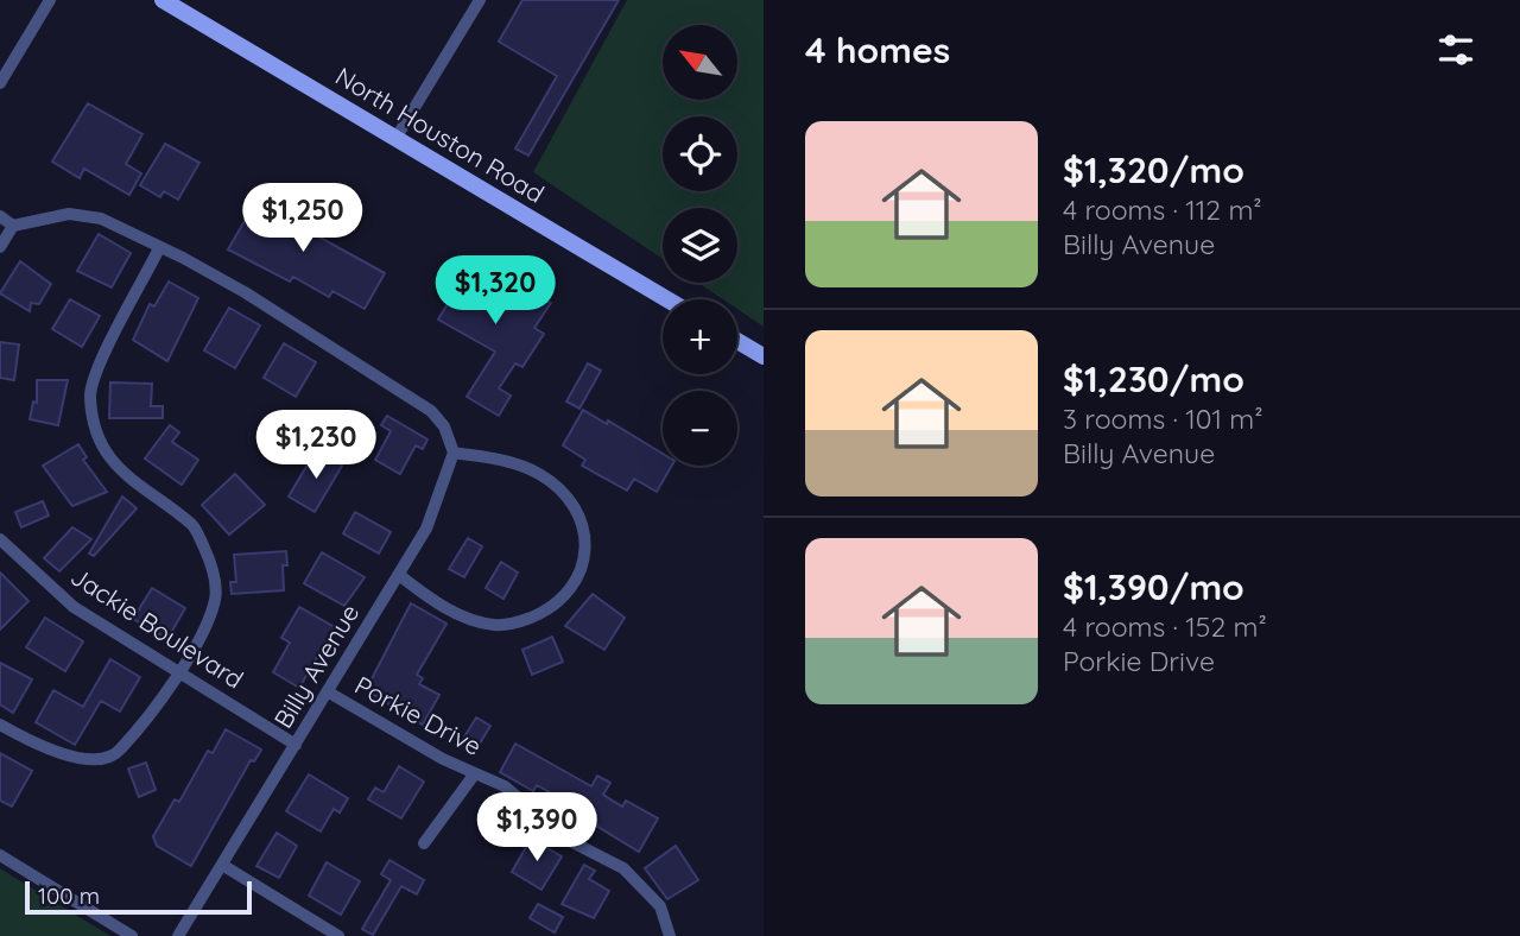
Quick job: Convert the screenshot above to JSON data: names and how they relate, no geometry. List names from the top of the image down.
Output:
{
  "streets": {
    "street": [
      "North Houston Road",
      "Jackie Boulevard",
      "Billy Avenue",
      "Porkie Drive"
    ]
  },
  "crossings": [
    ["Jackie Boulevard", "Billy Avenue"],
    ["Billy Avenue", "Porkie Drive"]
  ],
  "scale_bar": "100 m",
  "north": "top left",
  "page": {
    "heading": "4 homes",
    "map_buttons": ["+", "−"],
    "list": [
      {
        "name": "$1,320/mo",
        "note": "4 rooms · 112 m² · Billy Avenue"
      },
      {
        "name": "$1,230/mo",
        "note": "3 rooms · 101 m² · Billy Avenue"
      },
      {
        "name": "$1,390/mo",
        "note": "4 rooms · 152 m² · Porkie Drive"
      }
    ],
    "price": [
      "$1,250",
      "$1,320",
      "$1,230",
      "$1,390"
    ],
    "scale": "100 m"
  }
}
